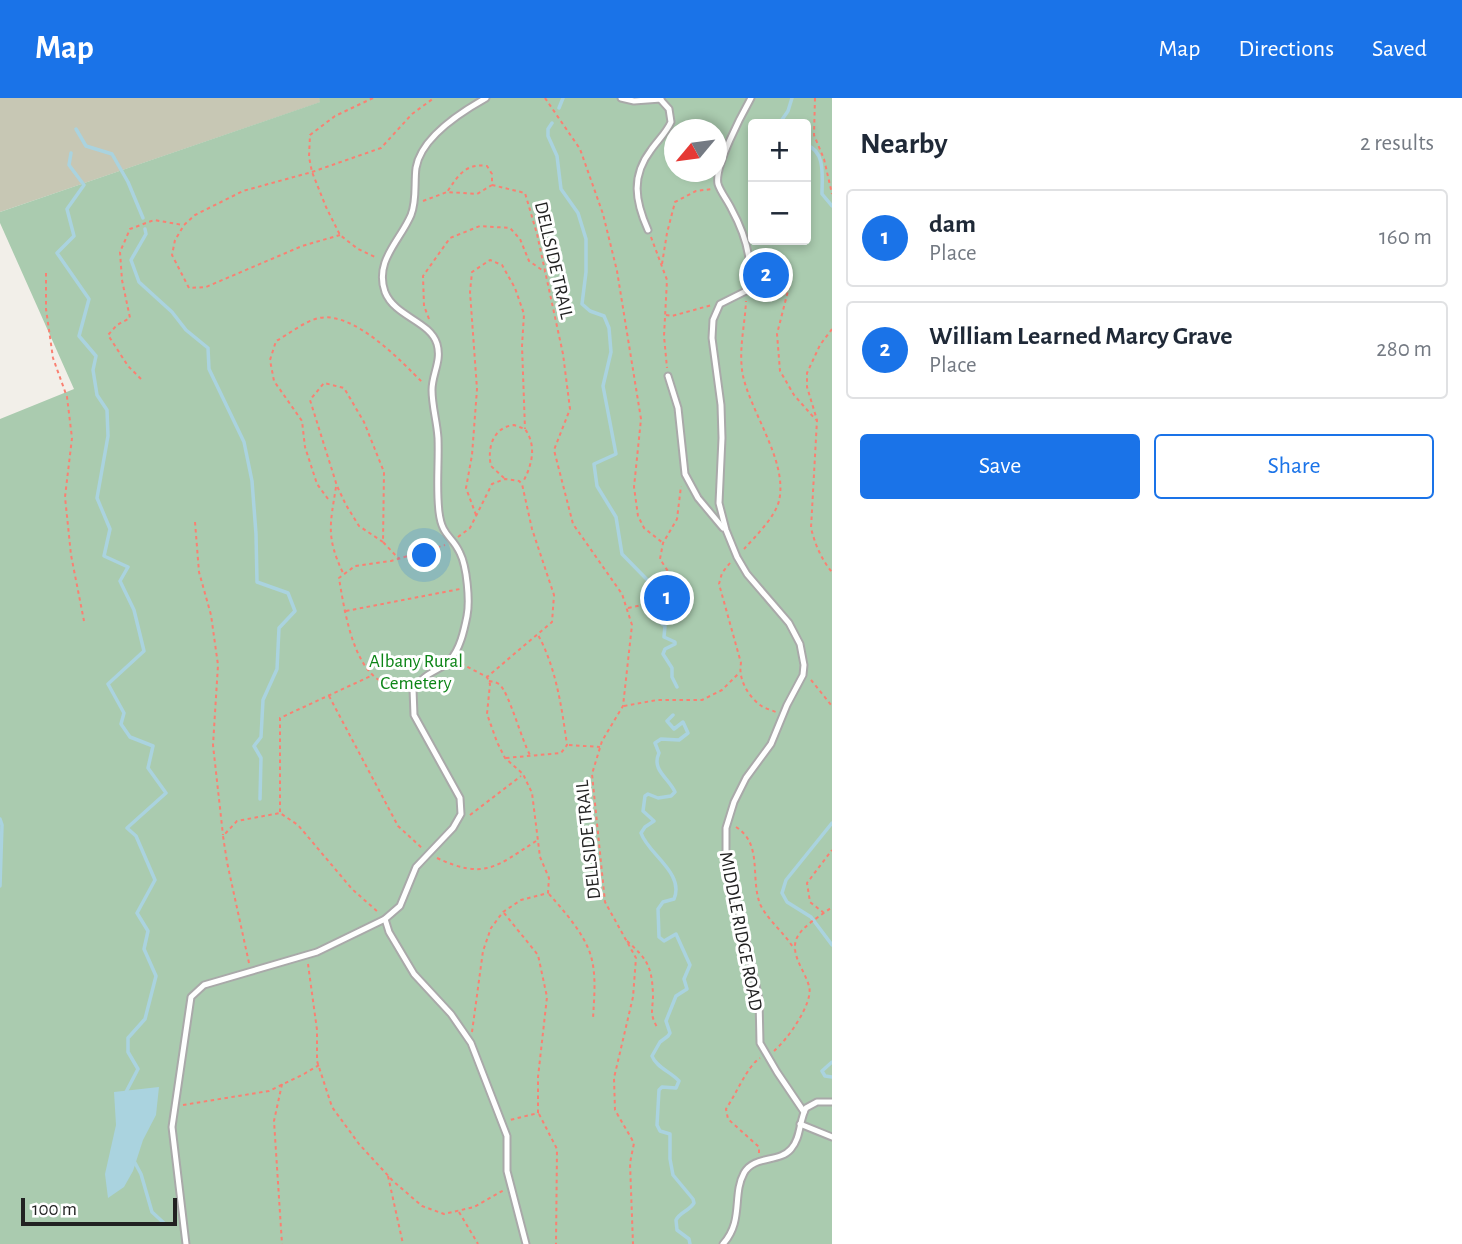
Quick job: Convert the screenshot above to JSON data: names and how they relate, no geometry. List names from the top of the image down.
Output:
{
  "streets": {
    "lane": ["MIDDLE RIDGE ROAD"],
    "path": ["DELLSIDE TRAIL"]
  },
  "parks": ["Albany Rural Cemetery"],
  "scale_bar": "100 m",
  "north": "bottom left",
  "page": {
    "header": "Map",
    "nav": ["Map", "Directions", "Saved"],
    "heading": ["Nearby", "2 results"],
    "map_buttons": ["+", "−"],
    "list": [
      {
        "mark": "1",
        "name": "dam",
        "note": "Place",
        "value": "160 m"
      },
      {
        "mark": "2",
        "name": "William Learned Marcy Grave",
        "note": "Place",
        "value": "280 m"
      }
    ],
    "pins": ["2", "1"],
    "buttons": ["Save", "Share"],
    "scale": "100 m"
  }
}
